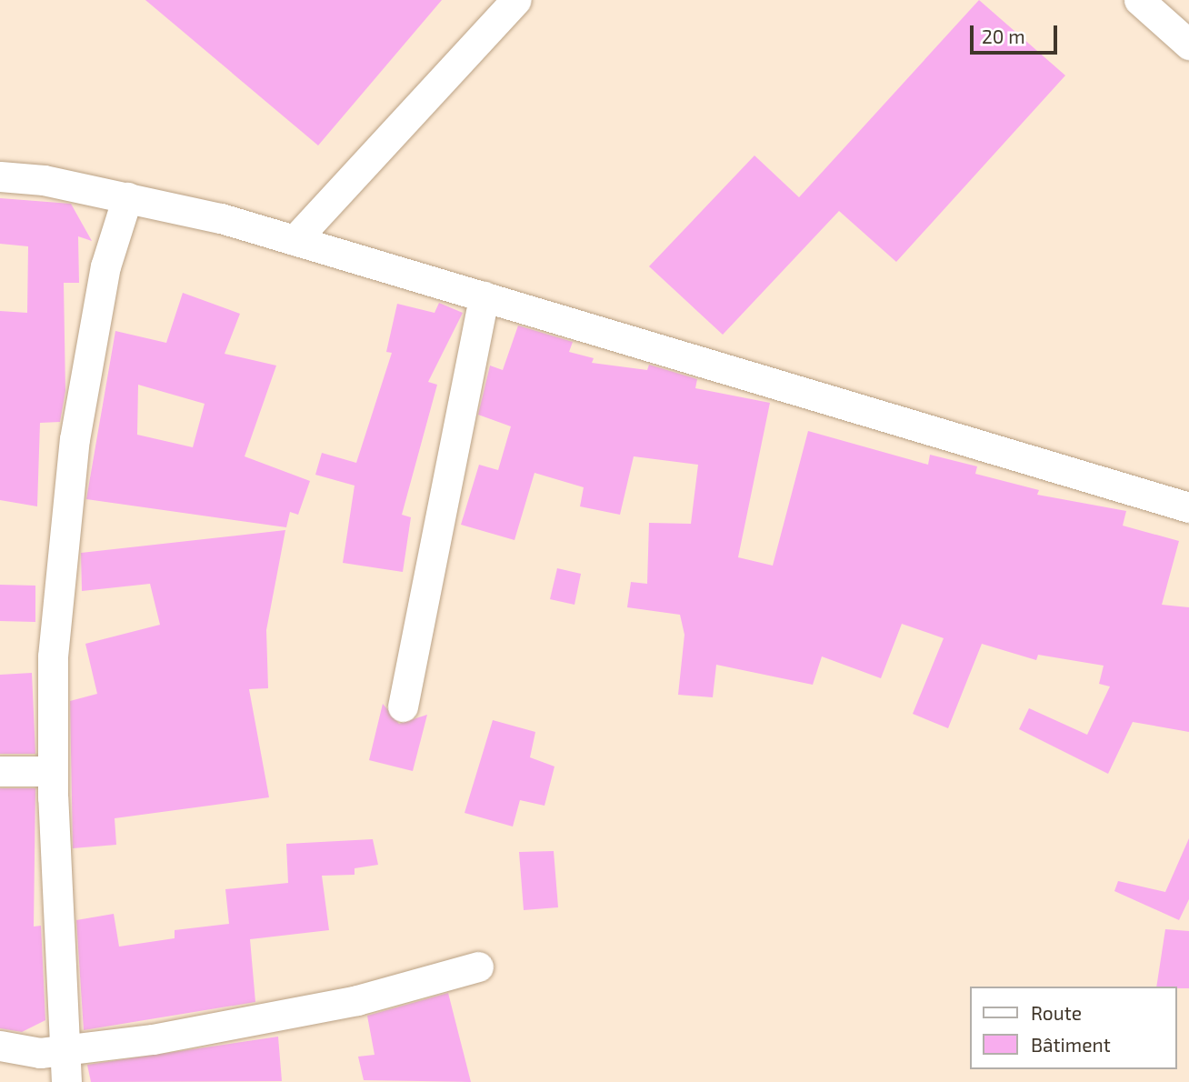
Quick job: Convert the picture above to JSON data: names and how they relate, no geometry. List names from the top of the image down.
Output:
{
  "legend": ["Route", "Bâtiment"],
  "scale_bar": "20 m"
}
